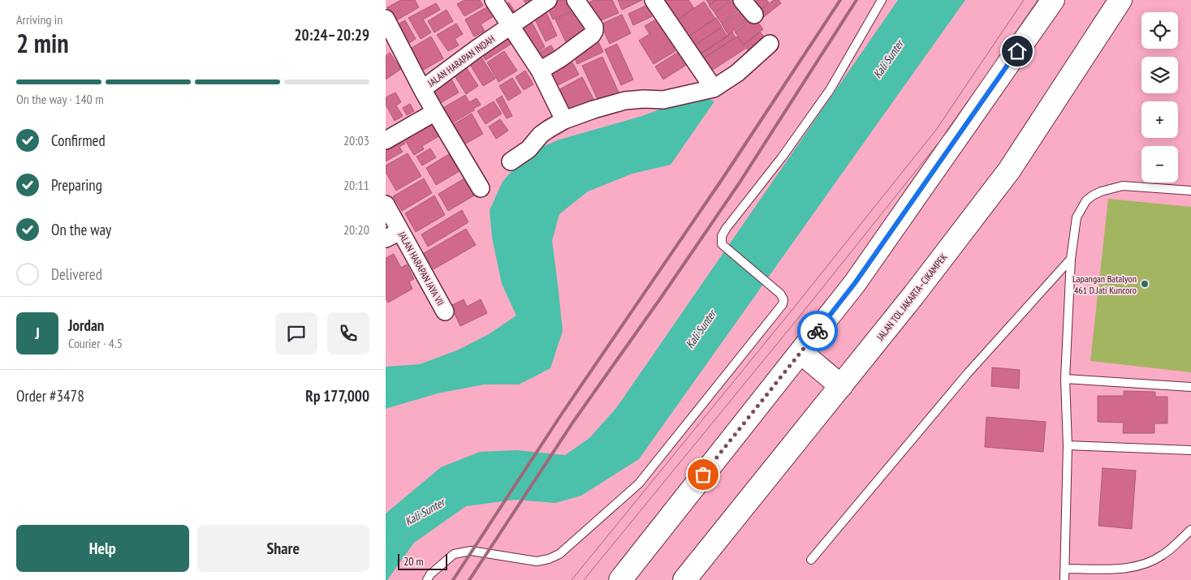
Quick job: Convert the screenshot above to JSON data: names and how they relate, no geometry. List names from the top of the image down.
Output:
{
  "streets": {
    "highway": ["JALAN TOL JAKARTA–CIKAMPEK"],
    "street": ["JALAN HARAPAN INDAH", "JALAN HARAPAN JAYA VII"]
  },
  "water": ["Kali Sunter"],
  "places": ["Lapangan Batalyon 461 D.Jati Kuncoro"],
  "scale_bar": "20 m",
  "page": {
    "heading": ["2 min", "Arriving in", "20:24–20:29"],
    "panel": [
      "Jordan",
      "Courier · 4.5",
      "Order #3478",
      "Rp 177,000"
    ],
    "map_buttons": ["+", "−"],
    "bar": "On the way · 140 m",
    "list": [
      ["Confirmed", "20:03"],
      ["Preparing", "20:11"],
      ["On the way", "20:20"],
      "Delivered"
    ],
    "round": "J",
    "buttons": ["Help", "Share"],
    "scale": "20 m"
  }
}
